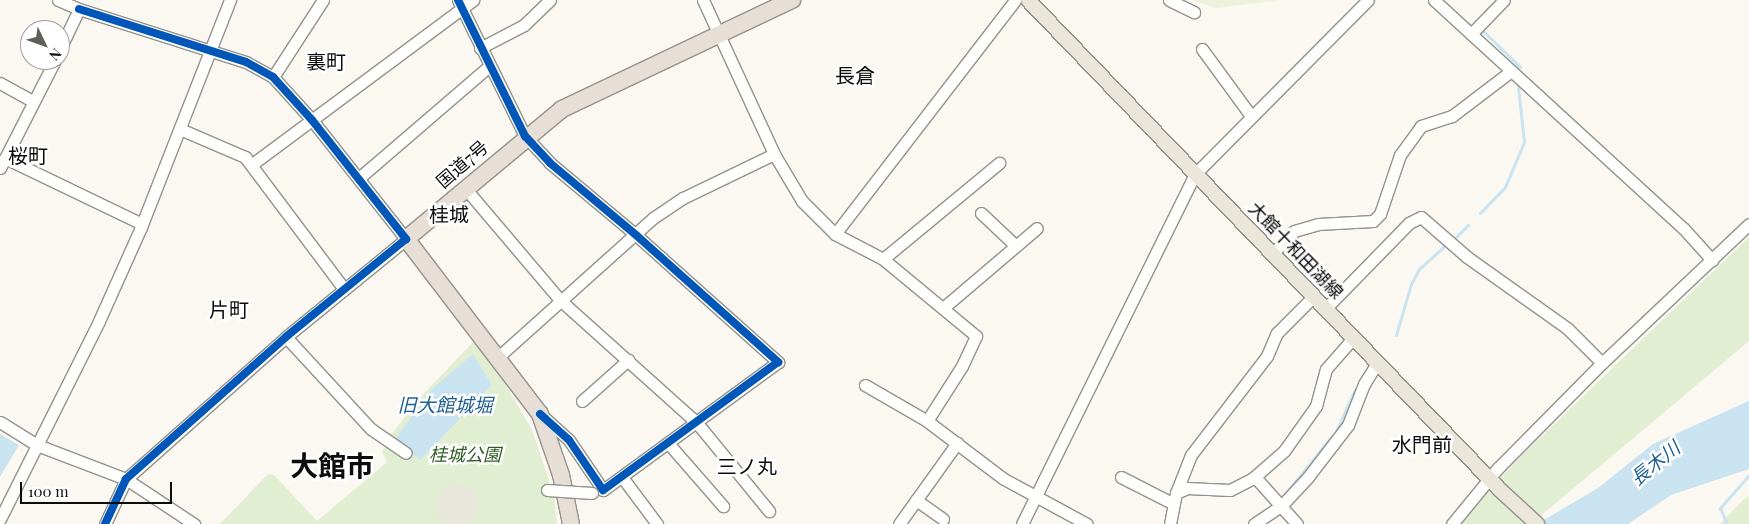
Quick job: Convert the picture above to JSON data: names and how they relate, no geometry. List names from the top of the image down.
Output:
{
  "streets": {
    "highway": ["国道7号"],
    "main road": ["大館十和田湖線"]
  },
  "districts": [
    "裏町",
    "長倉",
    "桜町",
    "桂城",
    "片町",
    "水門前",
    "大館市",
    "三ノ丸"
  ],
  "water": ["旧大館城堀", "長木川"],
  "parks": ["桂城公園"],
  "scale_bar": "100 m",
  "north": "bottom right"
}
